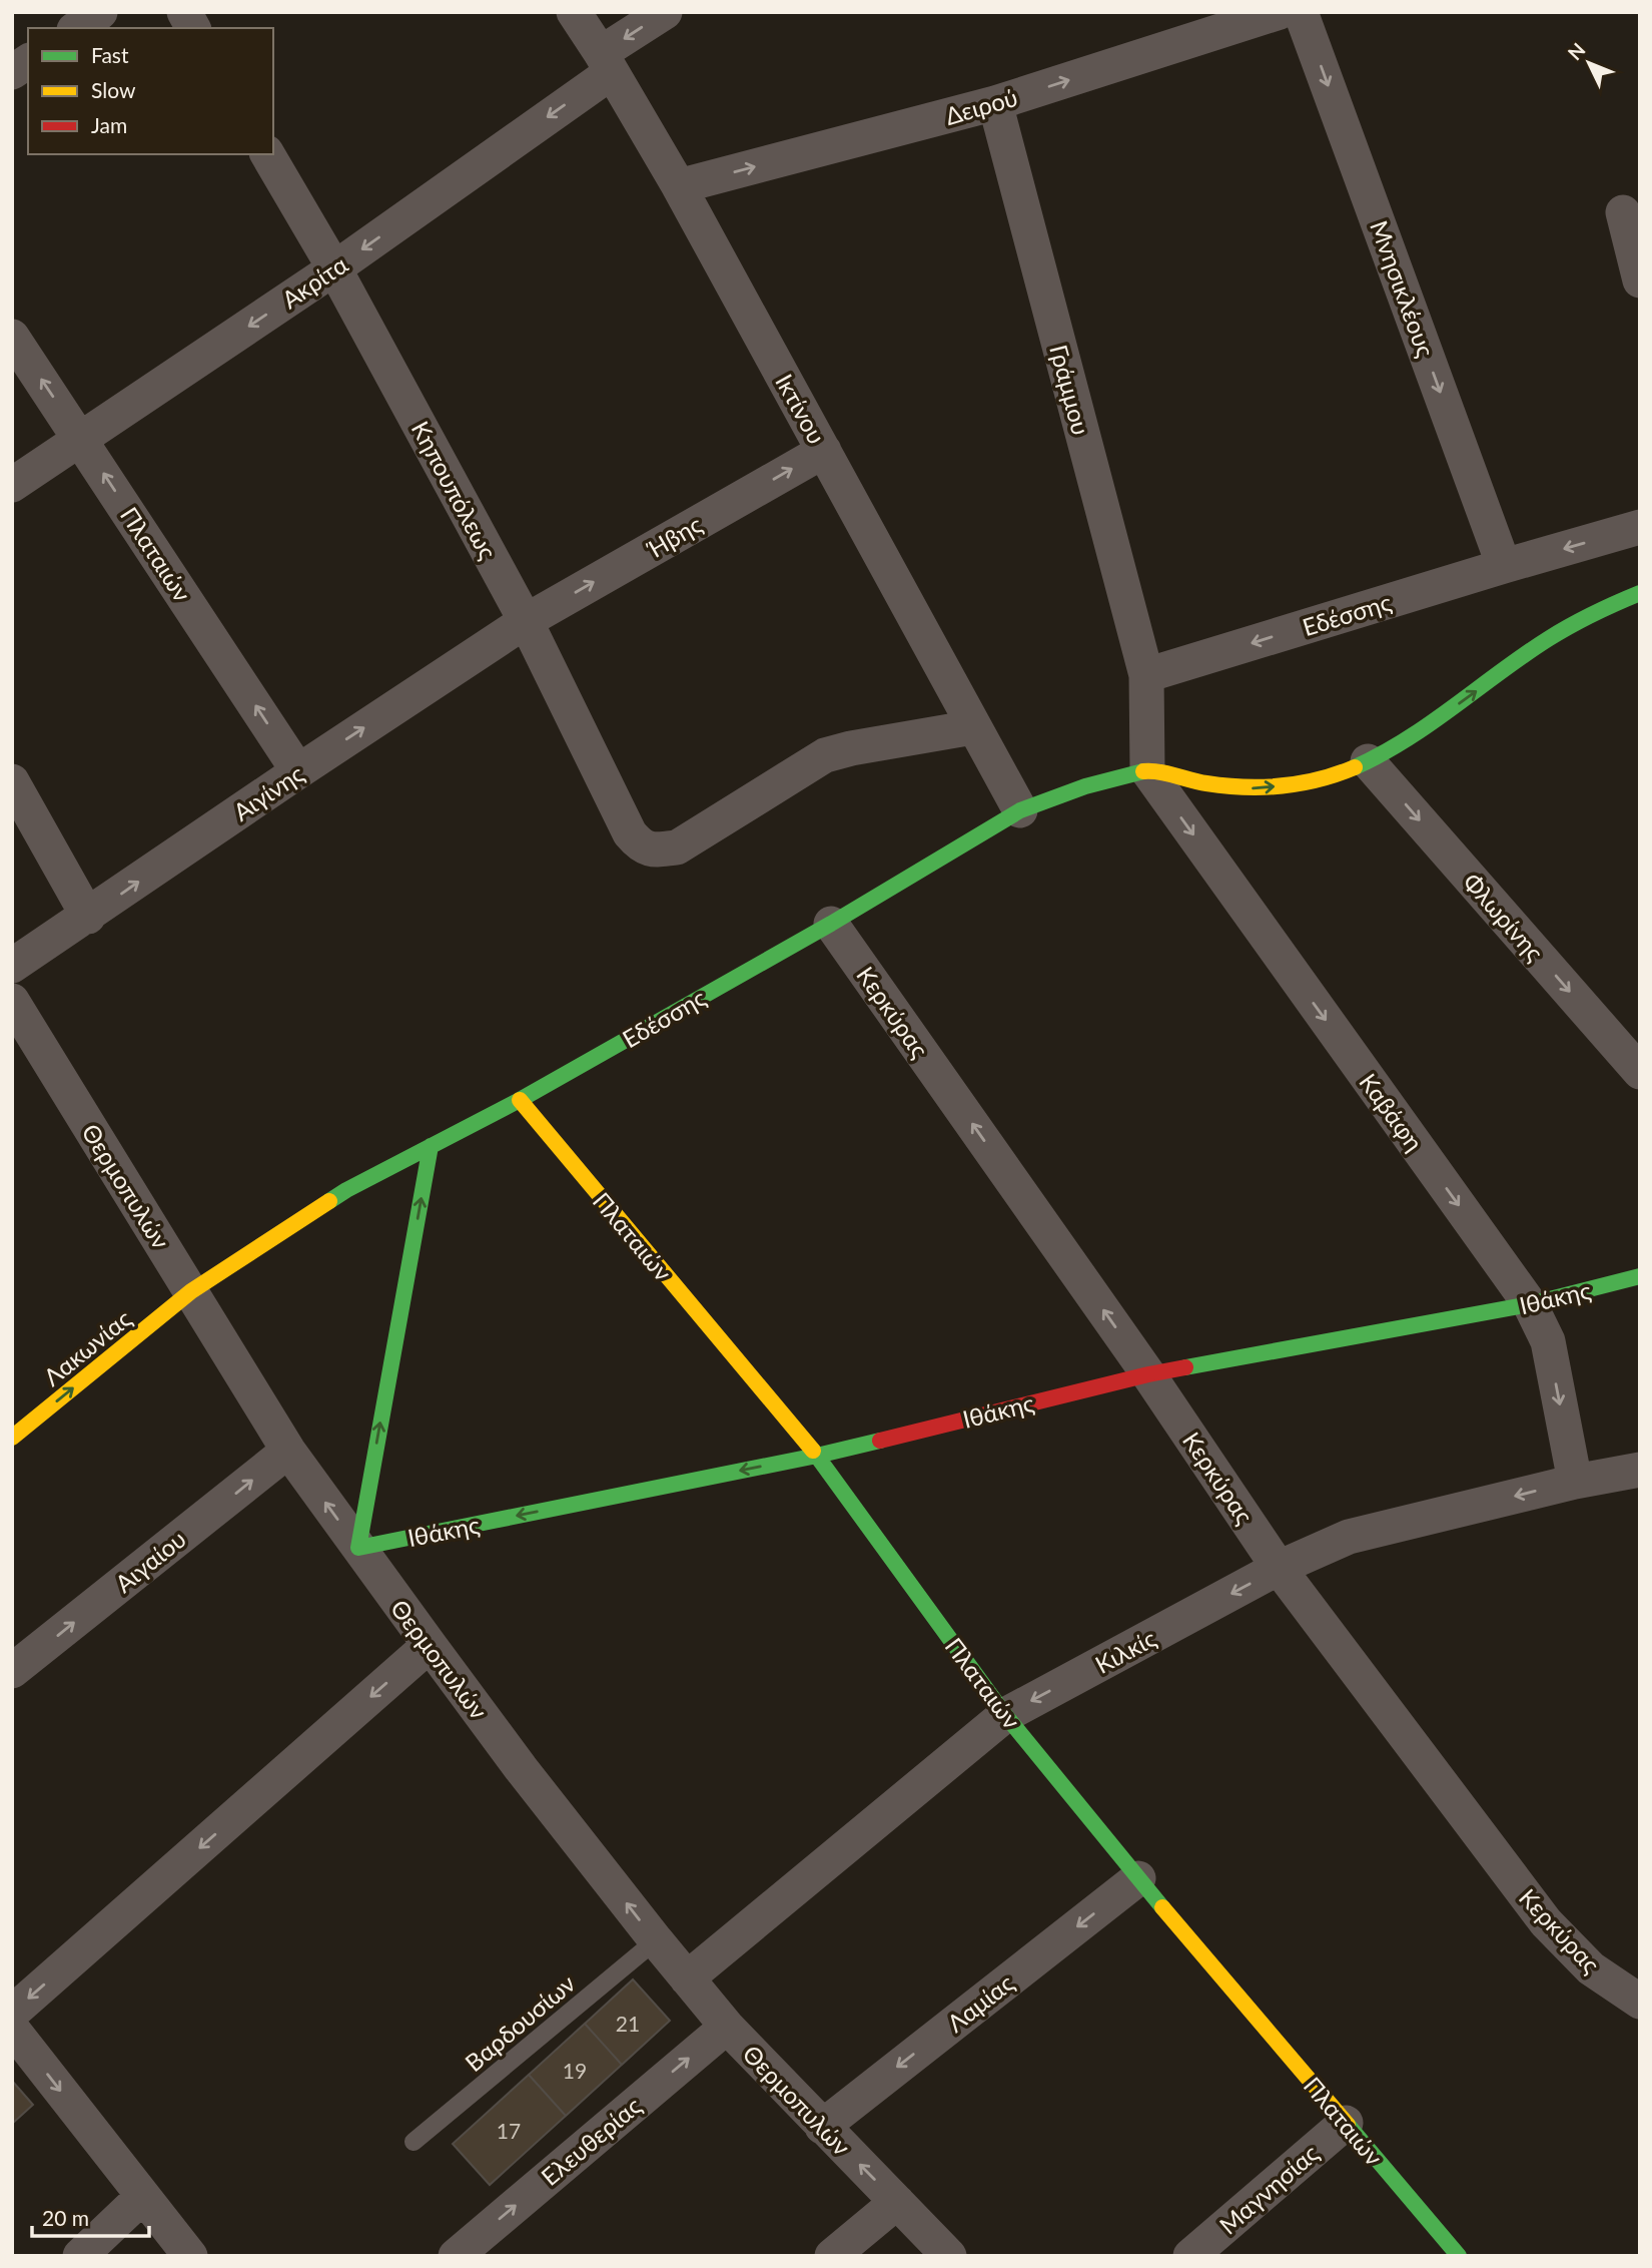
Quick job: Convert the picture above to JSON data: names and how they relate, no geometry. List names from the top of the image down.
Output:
{
  "streets": {
    "street": [
      "Δειρού",
      "Ακρίτα",
      "Μνησικλέους",
      "Γράμμου",
      "Ικτίνου",
      "Κηπουπόλεως",
      "Ήβης",
      "Πλαταιών",
      "Εδέσσης",
      "Αιγίνης",
      "Φλωρίνης",
      "Κερκύρας",
      "Καβάφη",
      "Θερμοπυλών",
      "Ιθάκης",
      "Λακωνίας",
      "Αιγαίου",
      "Κιλκίς",
      "Λαμίας",
      "Ελευθερίας",
      "Μαγνησίας"
    ],
    "lane": ["Βαρδουσίων"]
  },
  "crossings": [
    ["Δειρού", "Γράμμου"],
    ["Δειρού", "Ικτίνου"],
    ["Ακρίτα", "Ικτίνου"],
    ["Ακρίτα", "Κηπουπόλεως"],
    ["Ακρίτα", "Πλαταιών"],
    ["Μνησικλέους", "Εδέσσης"],
    ["Γράμμου", "Εδέσσης"],
    ["Ικτίνου", "Κηπουπόλεως"],
    ["Ικτίνου", "Ήβης"],
    ["Ικτίνου", "Εδέσσης"],
    ["Κηπουπόλεως", "Ήβης"],
    ["Κηπουπόλεως", "Αιγίνης"],
    ["Ήβης", "Αιγίνης"],
    ["Πλαταιών", "Εδέσσης"],
    ["Πλαταιών", "Αιγίνης"],
    ["Πλαταιών", "Ιθάκης"],
    ["Πλαταιών", "Κιλκίς"],
    ["Πλαταιών", "Λαμίας"],
    ["Πλαταιών", "Μαγνησίας"],
    ["Εδέσσης", "Φλωρίνης"],
    ["Εδέσσης", "Κερκύρας"],
    ["Εδέσσης", "Καβάφη"],
    ["Εδέσσης", "Θερμοπυλών"],
    ["Εδέσσης", "Λακωνίας"],
    ["Κερκύρας", "Ιθάκης"],
    ["Κερκύρας", "Κιλκίς"],
    ["Καβάφη", "Ιθάκης"],
    ["Καβάφη", "Κιλκίς"],
    ["Θερμοπυλών", "Ιθάκης"],
    ["Θερμοπυλών", "Λακωνίας"],
    ["Θερμοπυλών", "Αιγαίου"],
    ["Θερμοπυλών", "Κιλκίς"],
    ["Θερμοπυλών", "Λαμίας"],
    ["Θερμοπυλών", "Βαρδουσίων"],
    ["Θερμοπυλών", "Ελευθερίας"]
  ],
  "one_way": [
    "Δειρού",
    "Ακρίτα",
    "Μνησικλέους",
    "Ήβης",
    "Αιγίνης",
    "Φλωρίνης",
    "Κερκύρας",
    "Καβάφη",
    "Θερμοπυλών",
    "Ιθάκης",
    "Λακωνίας",
    "Κιλκίς",
    "Λαμίας",
    "Ελευθερίας"
  ],
  "house_numbers": ["21", "19", "17"],
  "legend": ["Fast", "Slow", "Jam"],
  "scale_bar": "20 m",
  "north": "top left"
}
